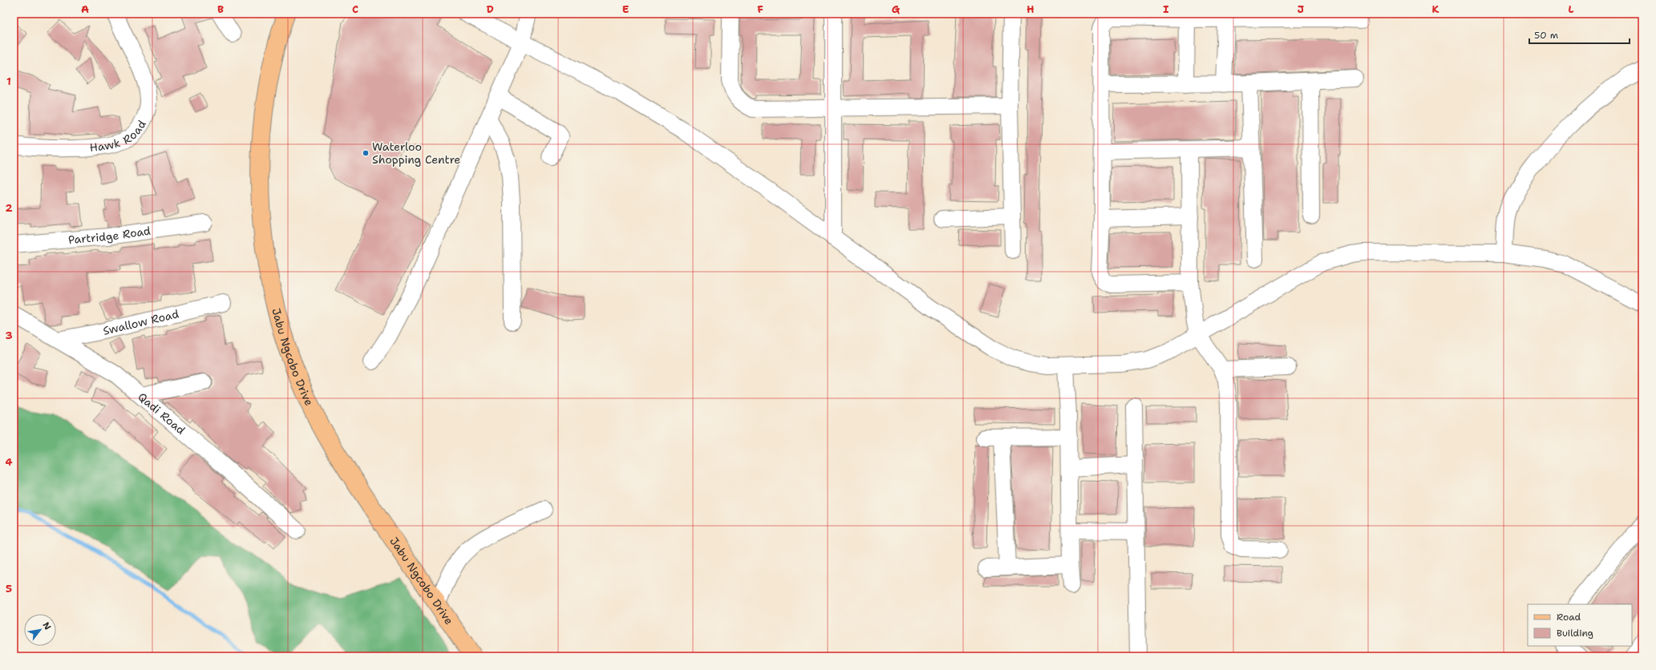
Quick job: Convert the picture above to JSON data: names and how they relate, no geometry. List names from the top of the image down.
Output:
{
  "streets": {
    "main road": ["Jabu Ngcobo Drive"],
    "street": [
      "Hawk Road",
      "Partridge Road",
      "Swallow Road",
      "Qadi Road"
    ]
  },
  "crossings": [
    ["Swallow Road", "Qadi Road"]
  ],
  "places": ["Waterloo Shopping Centre"],
  "legend": ["Road", "Building"],
  "scale_bar": "50 m",
  "north": "top right",
  "grid": {
    "columns": [
      "A",
      "B",
      "C",
      "D",
      "E",
      "F",
      "G",
      "H",
      "I",
      "J",
      "K",
      "L"
    ],
    "rows": [
      "1",
      "2",
      "3",
      "4",
      "5"
    ]
  }
}
